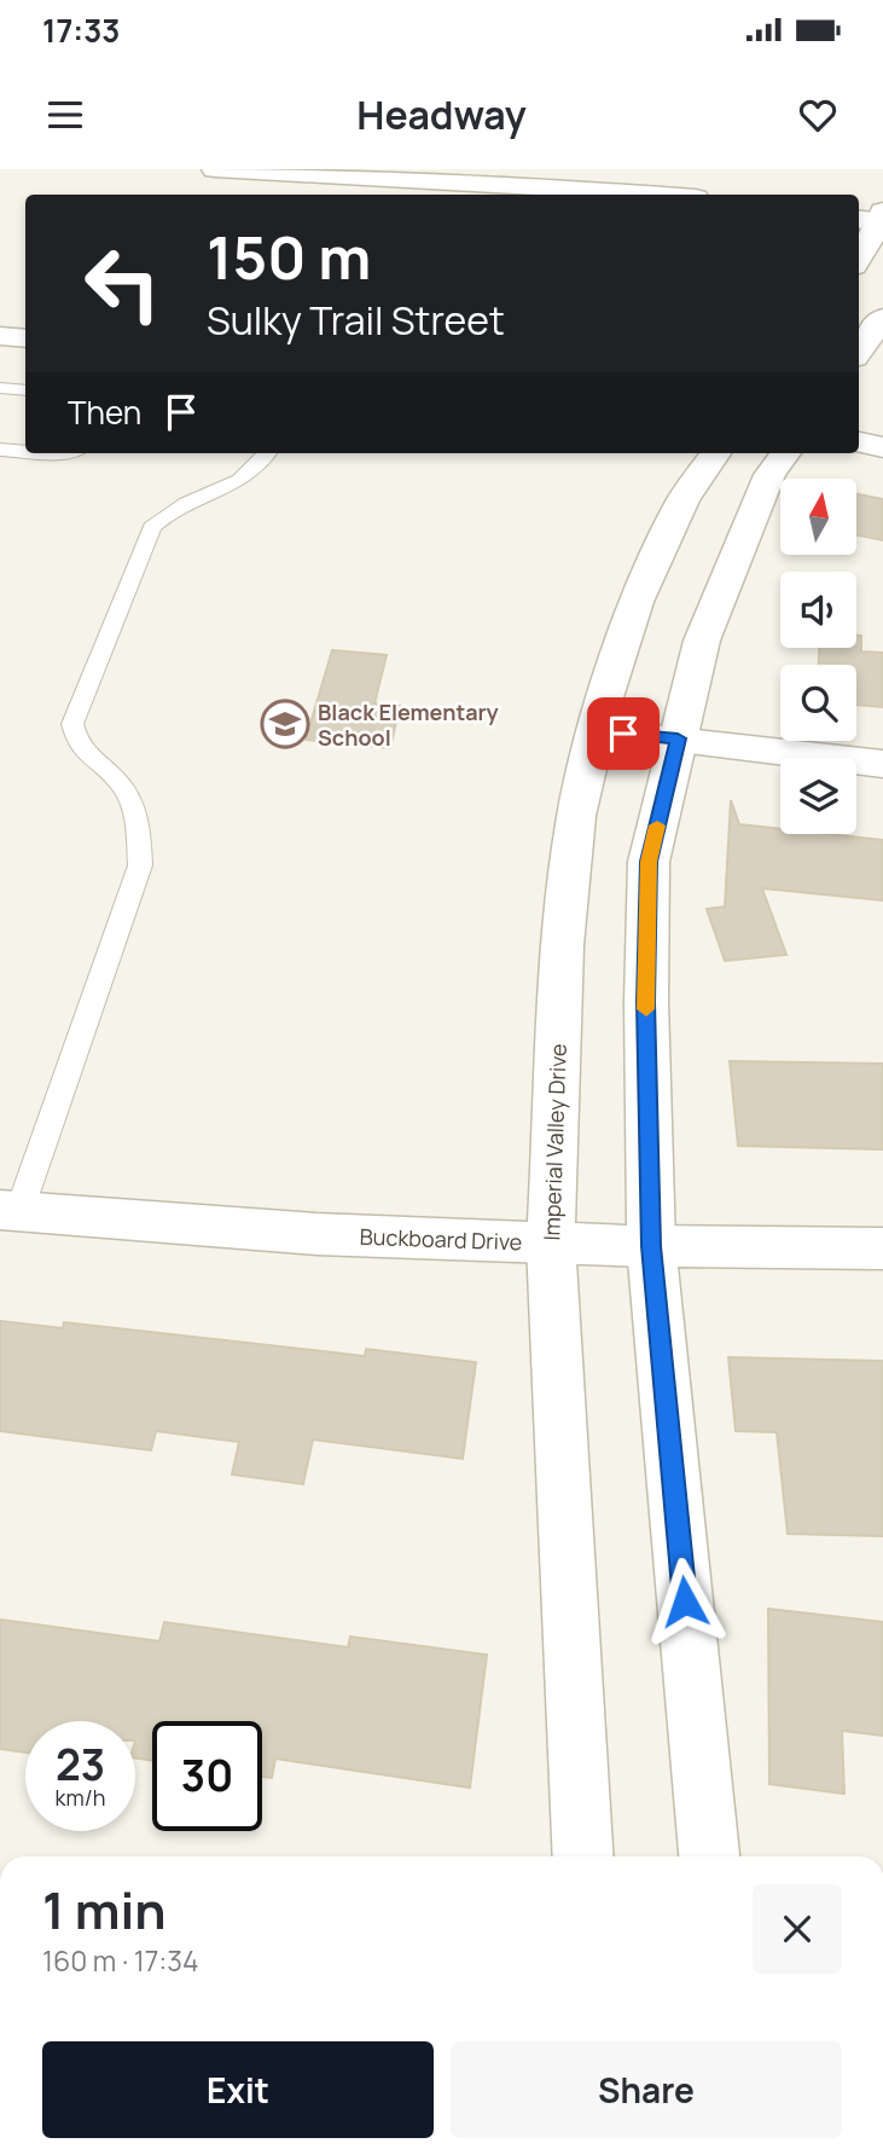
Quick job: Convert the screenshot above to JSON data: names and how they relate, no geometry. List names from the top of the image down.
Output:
{
  "streets": {
    "street": ["Imperial Valley Drive", "Buckboard Drive"]
  },
  "crossings": [
    ["Imperial Valley Drive", "Buckboard Drive"]
  ],
  "places": {
    "school or university": ["Black Elementary School"]
  },
  "north": "top",
  "page": {
    "status": "17:33",
    "header": "Headway",
    "turn": ["150 m", "Sulky Trail Street"],
    "then": "Then",
    "speed": "23 km/h",
    "limit": "30",
    "heading": ["1 min", "160 m · 17:34"],
    "buttons": ["Exit", "Share"]
  }
}
